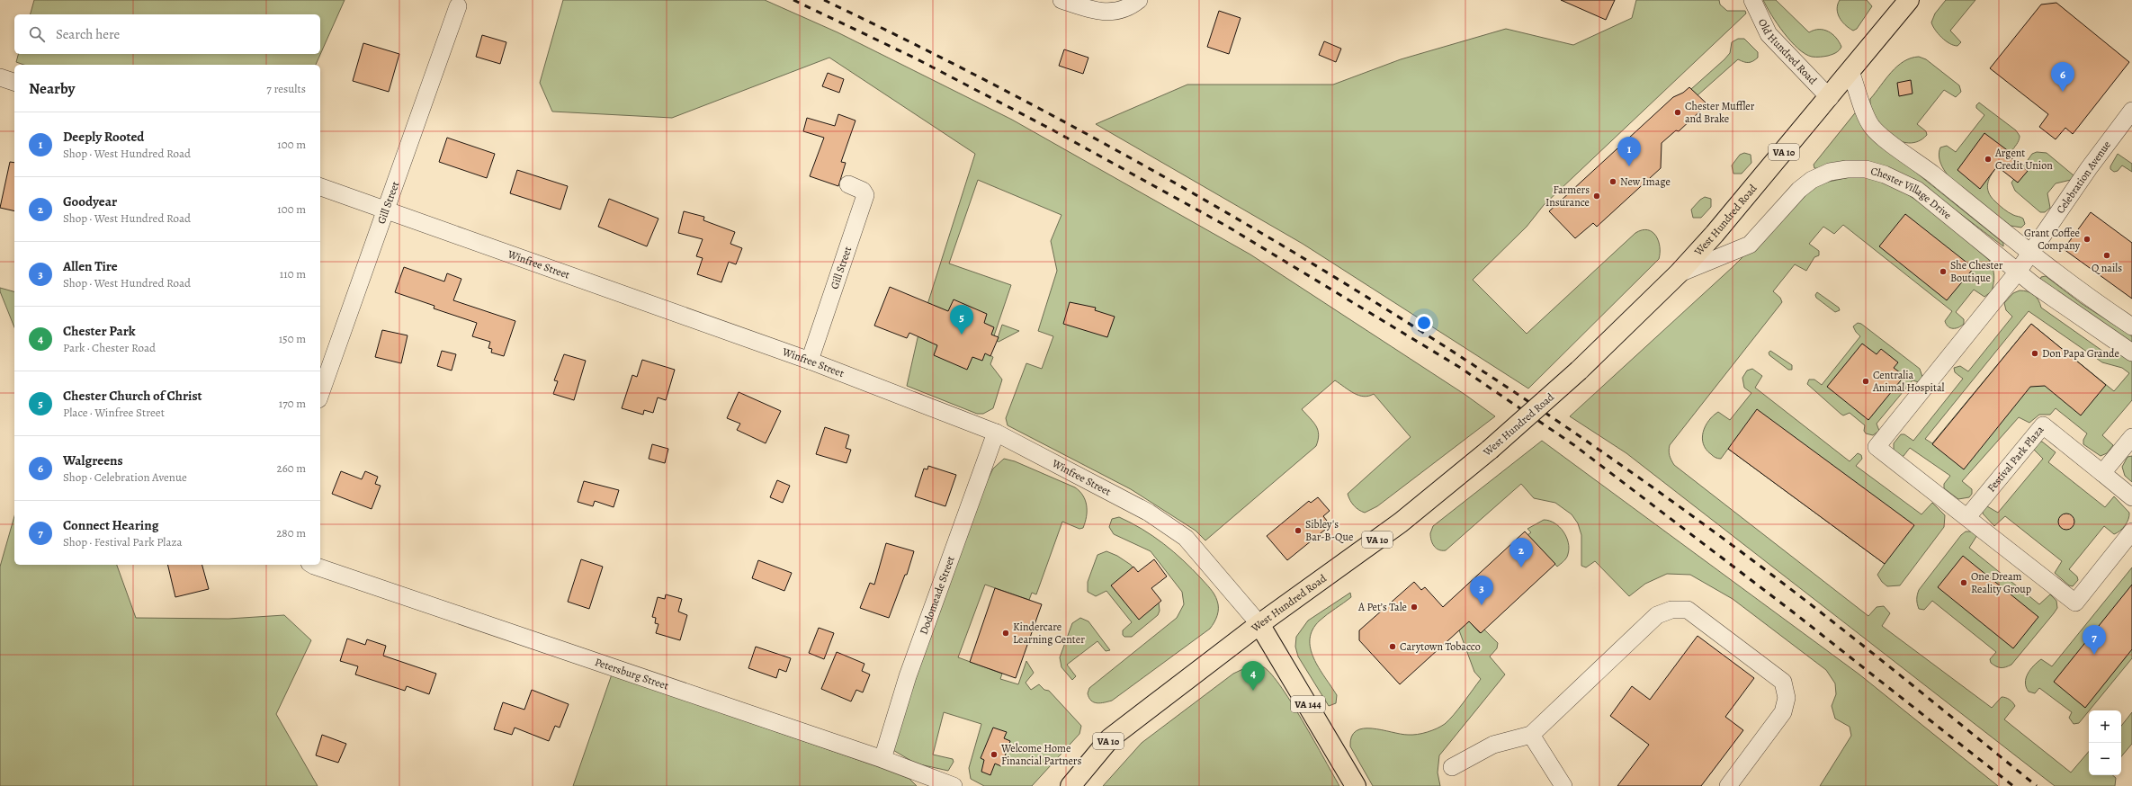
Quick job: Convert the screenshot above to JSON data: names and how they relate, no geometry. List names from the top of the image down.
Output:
{
  "streets": {
    "main road": ["VA 10", "West Hundred Road", "VA 144"],
    "street": [
      "Old Hundred Road",
      "Celebration Avenue",
      "Chester Village Drive",
      "Gill Street",
      "Winfree Street",
      "Festival Park Plaza",
      "Dodomeade Street",
      "Petersburg Street"
    ]
  },
  "crossings": [
    ["Old Hundred Road", "West Hundred Road"],
    ["Celebration Avenue", "Chester Village Drive"],
    ["Celebration Avenue", "Festival Park Plaza"],
    ["Chester Village Drive", "West Hundred Road"],
    ["Gill Street", "Winfree Street"],
    ["West Hundred Road", "Winfree Street"],
    ["West Hundred Road", "VA 144"],
    ["Winfree Street", "Dodomeade Street"],
    ["Winfree Street", "VA 144"],
    ["Dodomeade Street", "Petersburg Street"]
  ],
  "places": [
    "Chester Muffler and Brake",
    "Argent Credit Union",
    "New Image",
    "Farmers Insurance",
    "Grant Coffee Company",
    "Q nails",
    "She Chester Boutique",
    "Don Papa Grande",
    "Centralia Animal Hospital",
    "Sibley's Bar-B-Que",
    "One Dream Reality Group",
    "A Pet’s Tale",
    "Kindercare Learning Center",
    "Carytown Tobacco",
    "Welcome Home Financial Partners"
  ],
  "page": {
    "search": "Search here",
    "pins": [
      "6",
      "1",
      "5",
      "2",
      "3",
      "7",
      "4"
    ],
    "heading": ["Nearby", "7 results"],
    "list": [
      {
        "mark": "1",
        "name": "Deeply Rooted",
        "note": "Shop · West Hundred Road",
        "value": "100 m"
      },
      {
        "mark": "2",
        "name": "Goodyear",
        "note": "Shop · West Hundred Road",
        "value": "100 m"
      },
      {
        "mark": "3",
        "name": "Allen Tire",
        "note": "Shop · West Hundred Road",
        "value": "110 m"
      },
      {
        "mark": "4",
        "name": "Chester Park",
        "note": "Park · Chester Road",
        "value": "150 m"
      },
      {
        "mark": "5",
        "name": "Chester Church of Christ",
        "note": "Place · Winfree Street",
        "value": "170 m"
      },
      {
        "mark": "6",
        "name": "Walgreens",
        "note": "Shop · Celebration Avenue",
        "value": "260 m"
      },
      {
        "mark": "7",
        "name": "Connect Hearing",
        "note": "Shop · Festival Park Plaza",
        "value": "280 m"
      }
    ],
    "map_buttons": ["+", "−"]
  }
}
